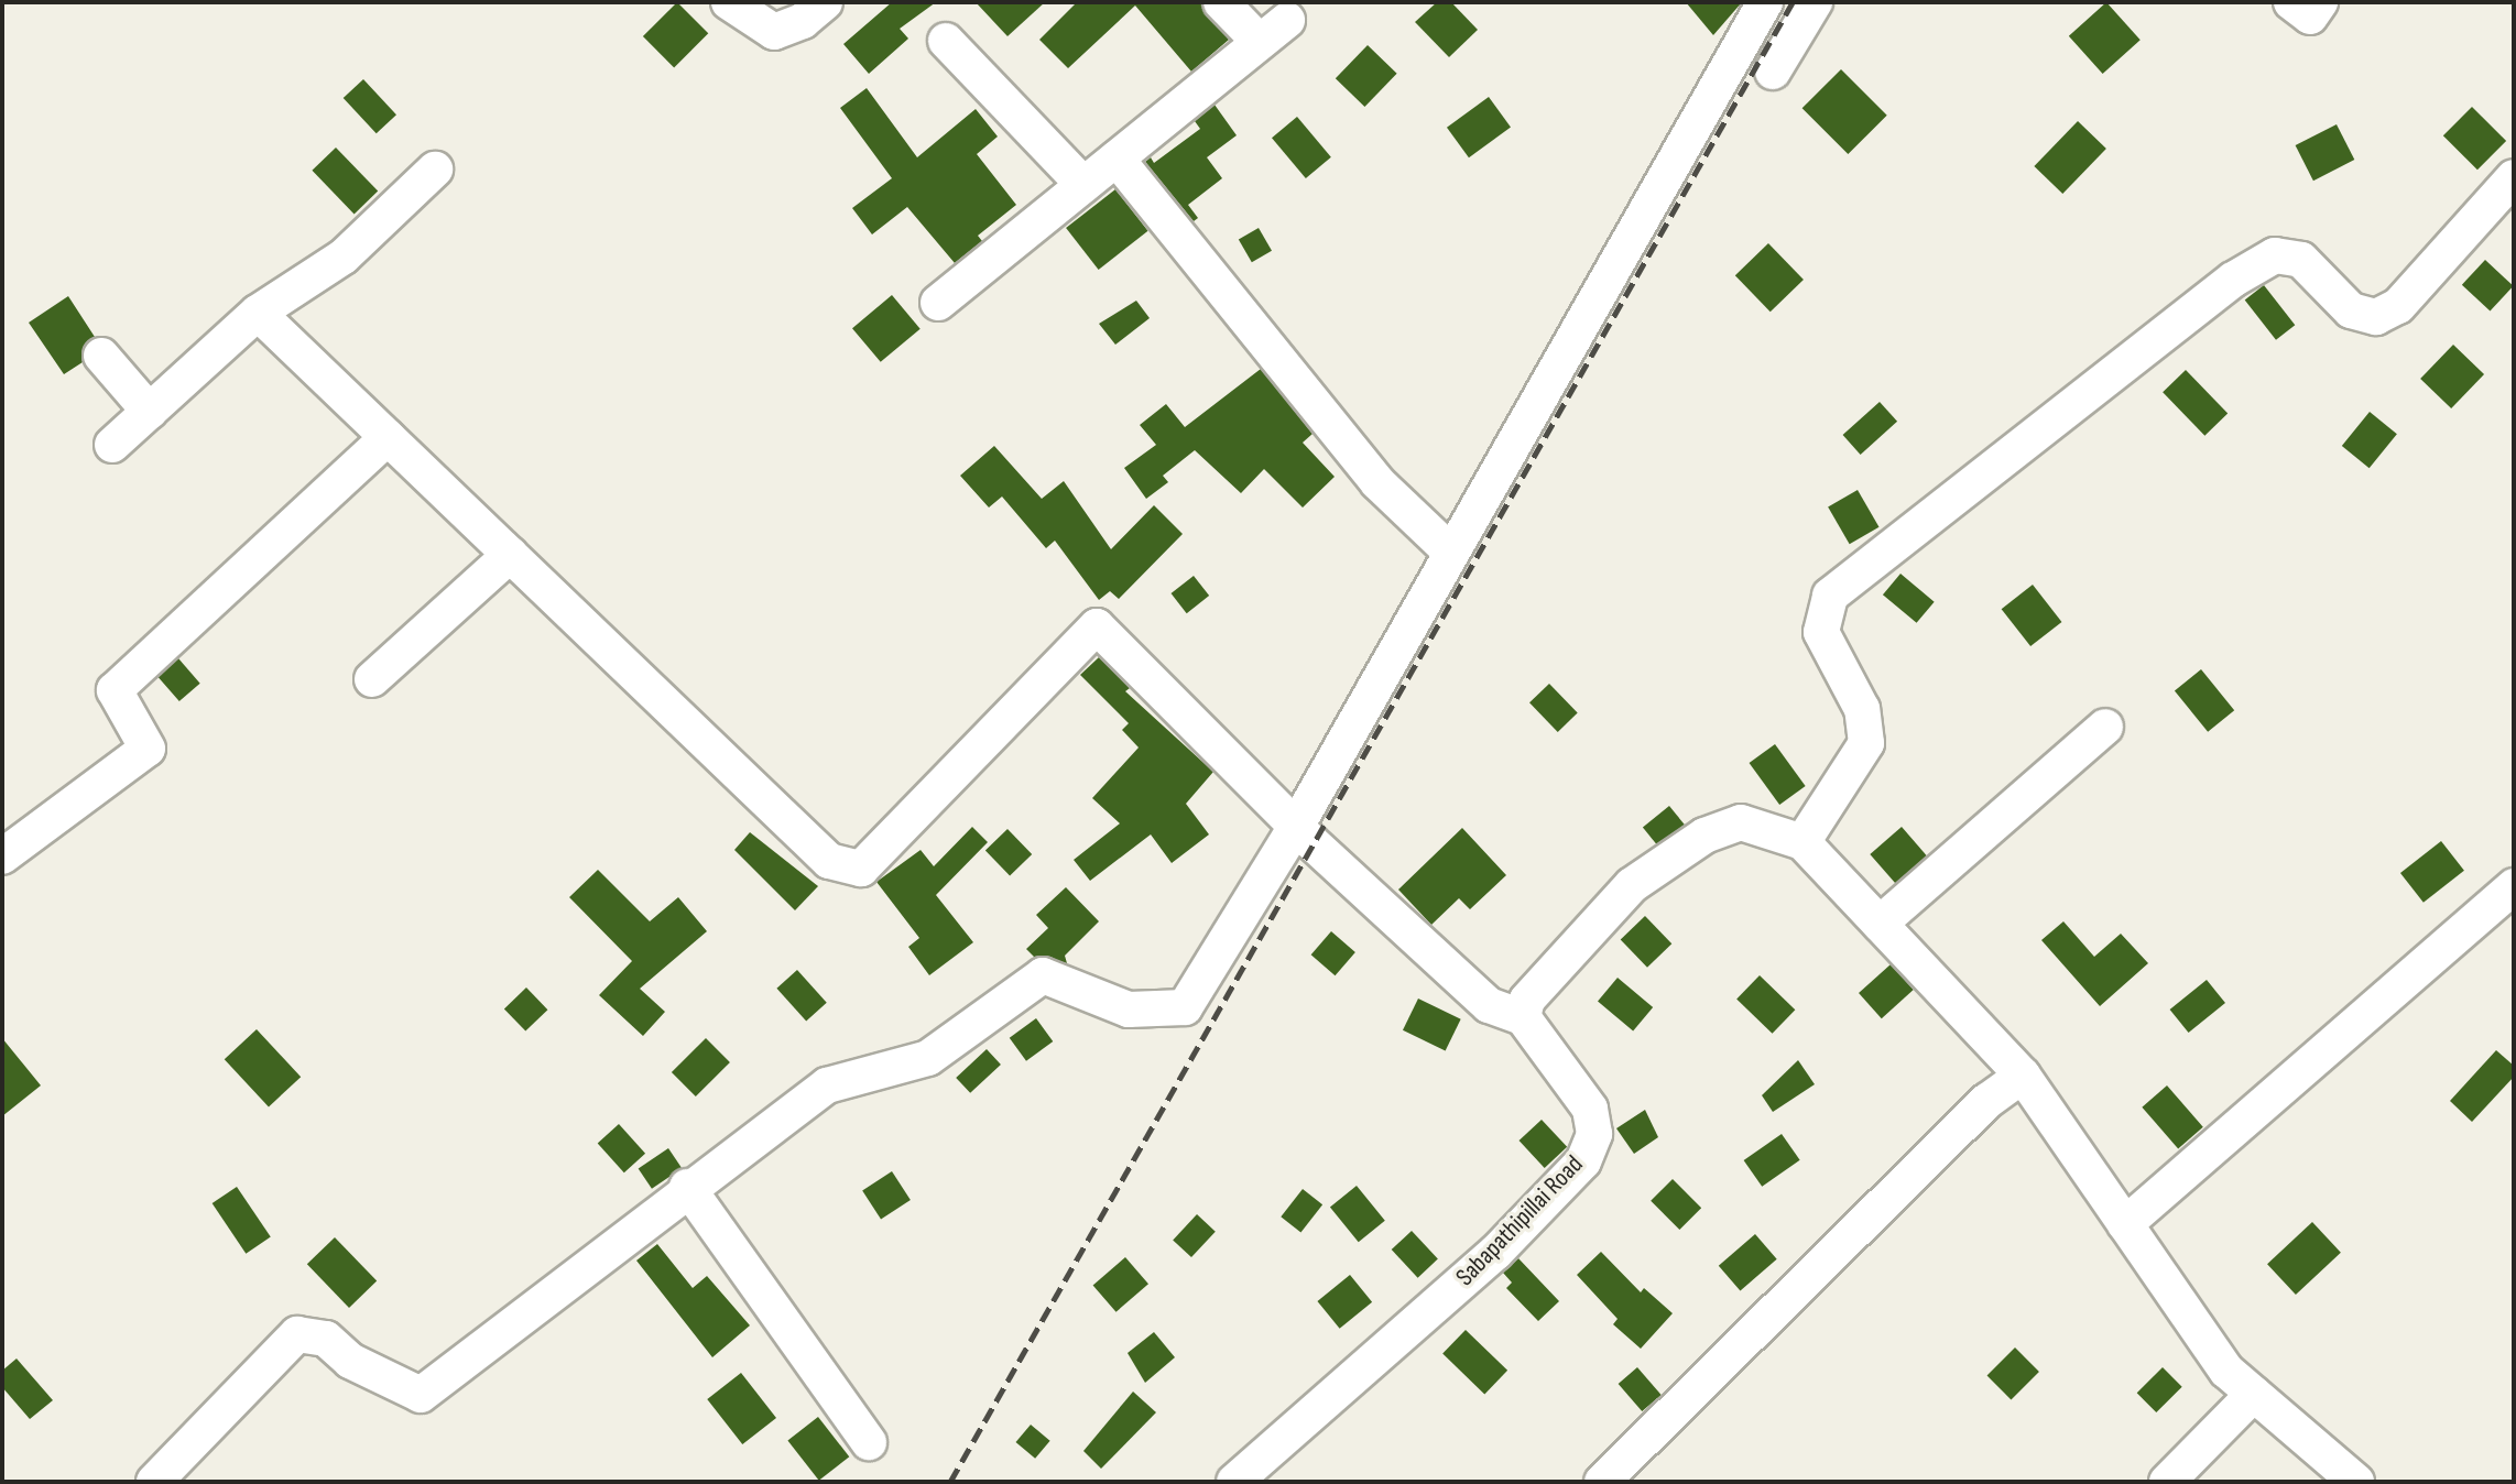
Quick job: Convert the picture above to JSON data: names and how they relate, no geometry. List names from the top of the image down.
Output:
{
  "streets": {
    "street": ["Sabapathipillai Road"]
  }
}
